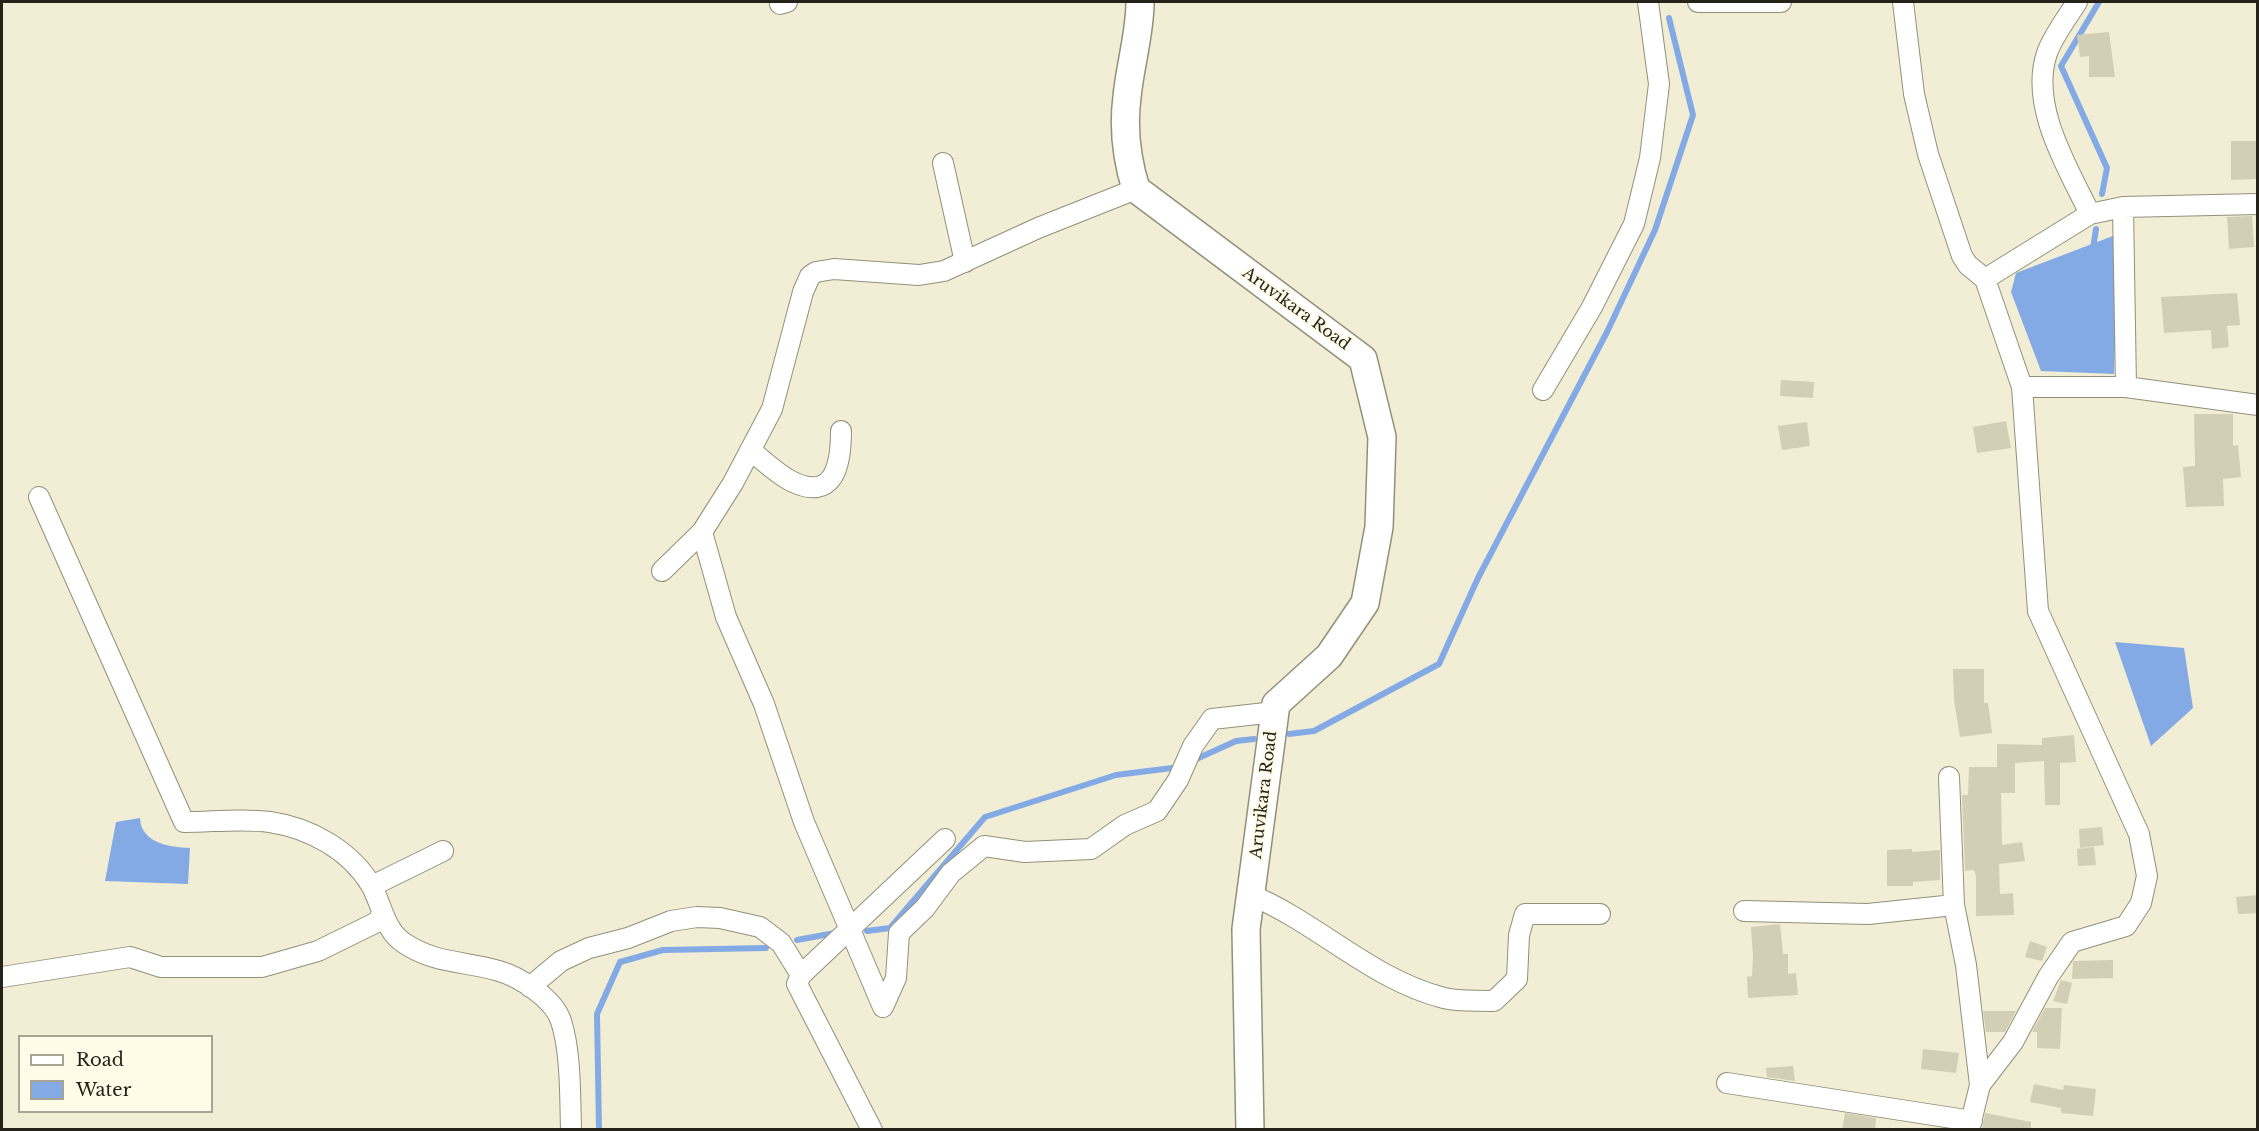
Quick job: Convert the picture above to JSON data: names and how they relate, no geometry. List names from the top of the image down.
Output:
{
  "streets": {
    "main road": ["Aruvikara Road"]
  },
  "legend": ["Road", "Water"]
}
